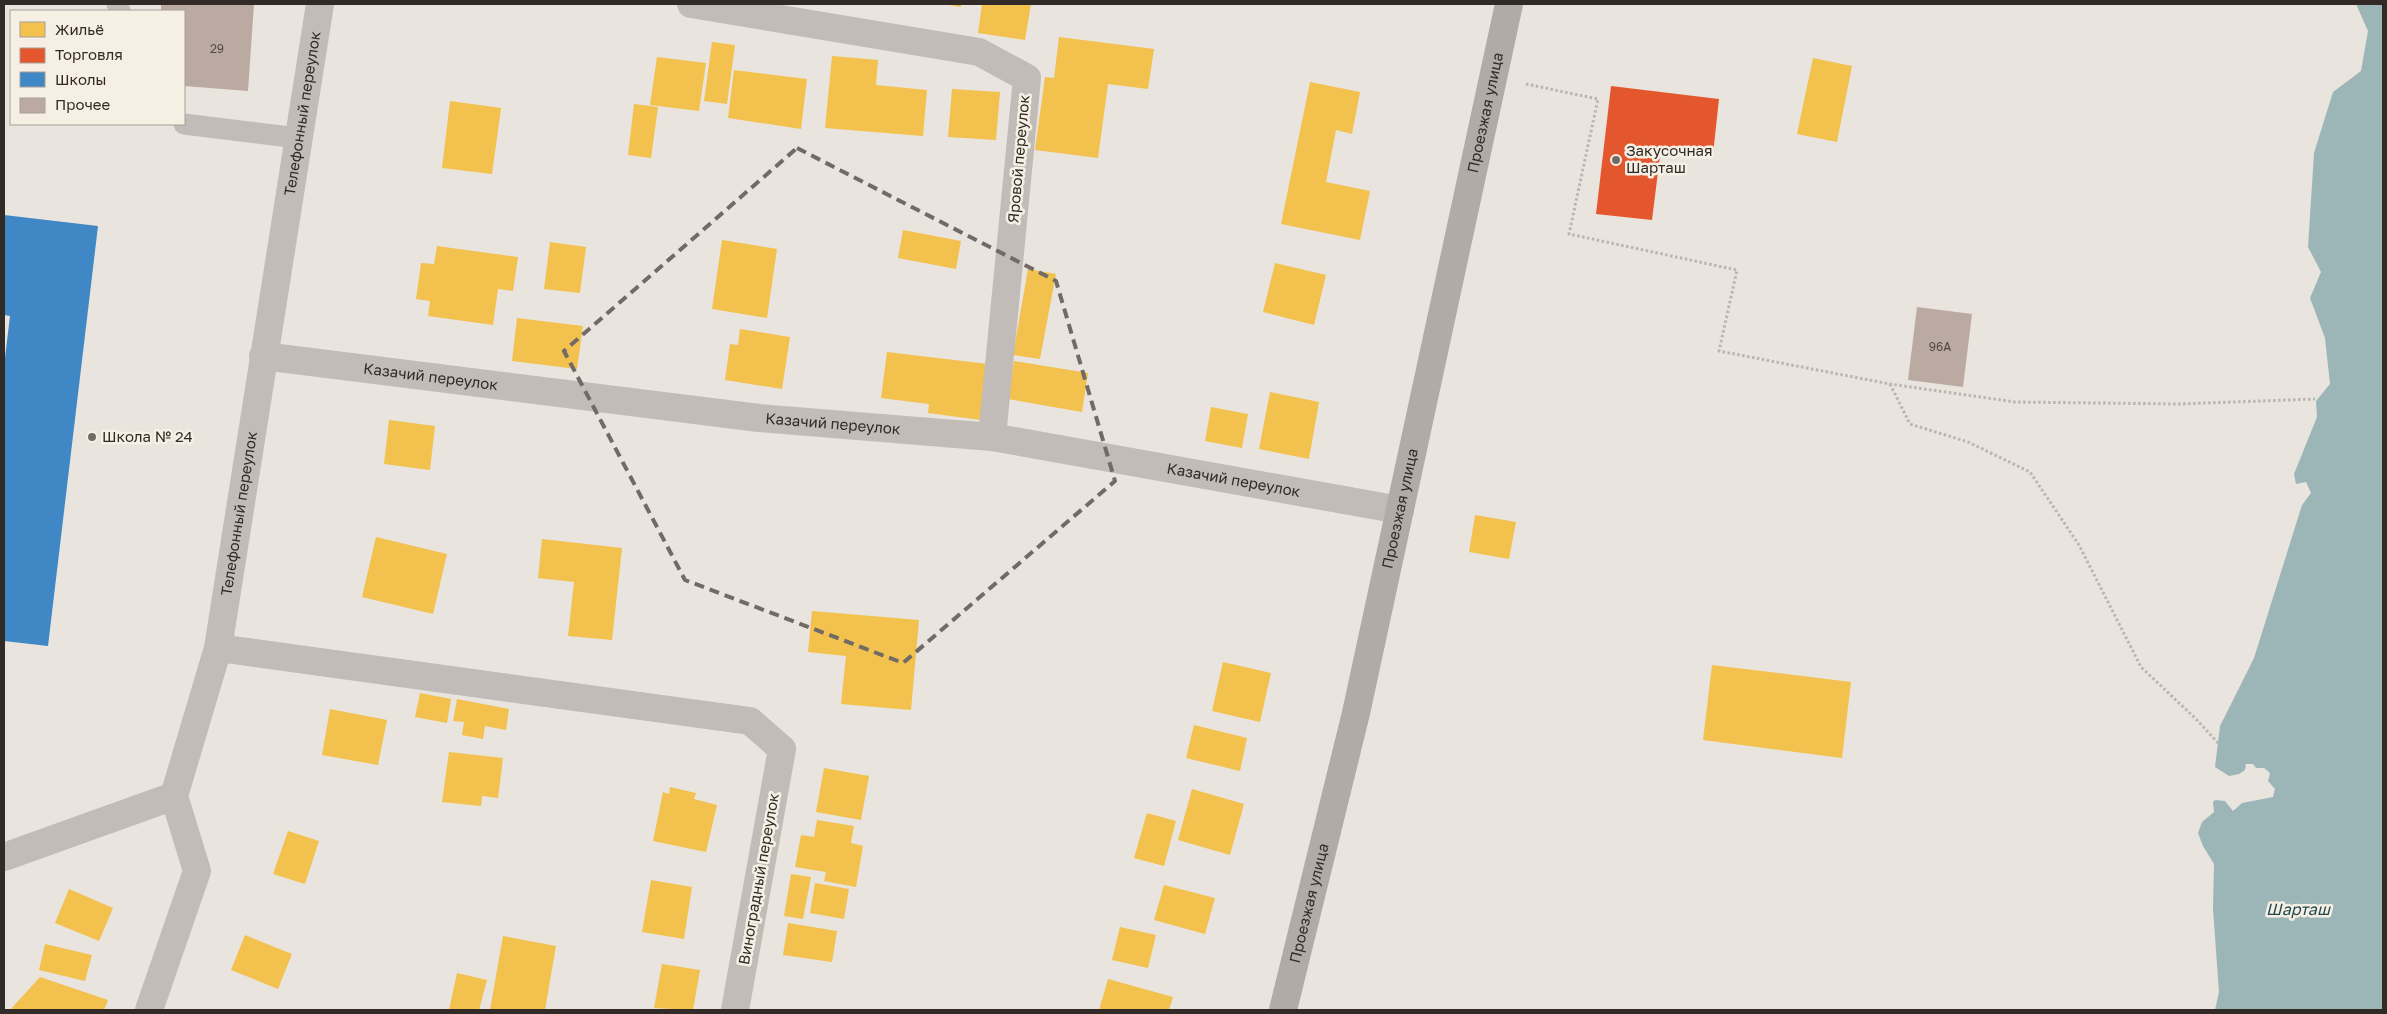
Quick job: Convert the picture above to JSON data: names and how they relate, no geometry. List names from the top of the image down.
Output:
{
  "streets": {
    "main road": ["Проезжая улица"],
    "street": [
      "Телефонный переулок",
      "Яровой переулок",
      "Казачий переулок",
      "Виноградный переулок"
    ]
  },
  "crossings": [
    ["Проезжая улица", "Казачий переулок"],
    ["Телефонный переулок", "Казачий переулок"],
    ["Телефонный переулок", "Виноградный переулок"],
    ["Яровой переулок", "Казачий переулок"]
  ],
  "water": ["Шарташ"],
  "places": ["Закусочная Шарташ", "Школа № 24"],
  "house_numbers": ["29", "96А"],
  "legend": [
    "Жильё",
    "Торговля",
    "Школы",
    "Прочее"
  ]
}
